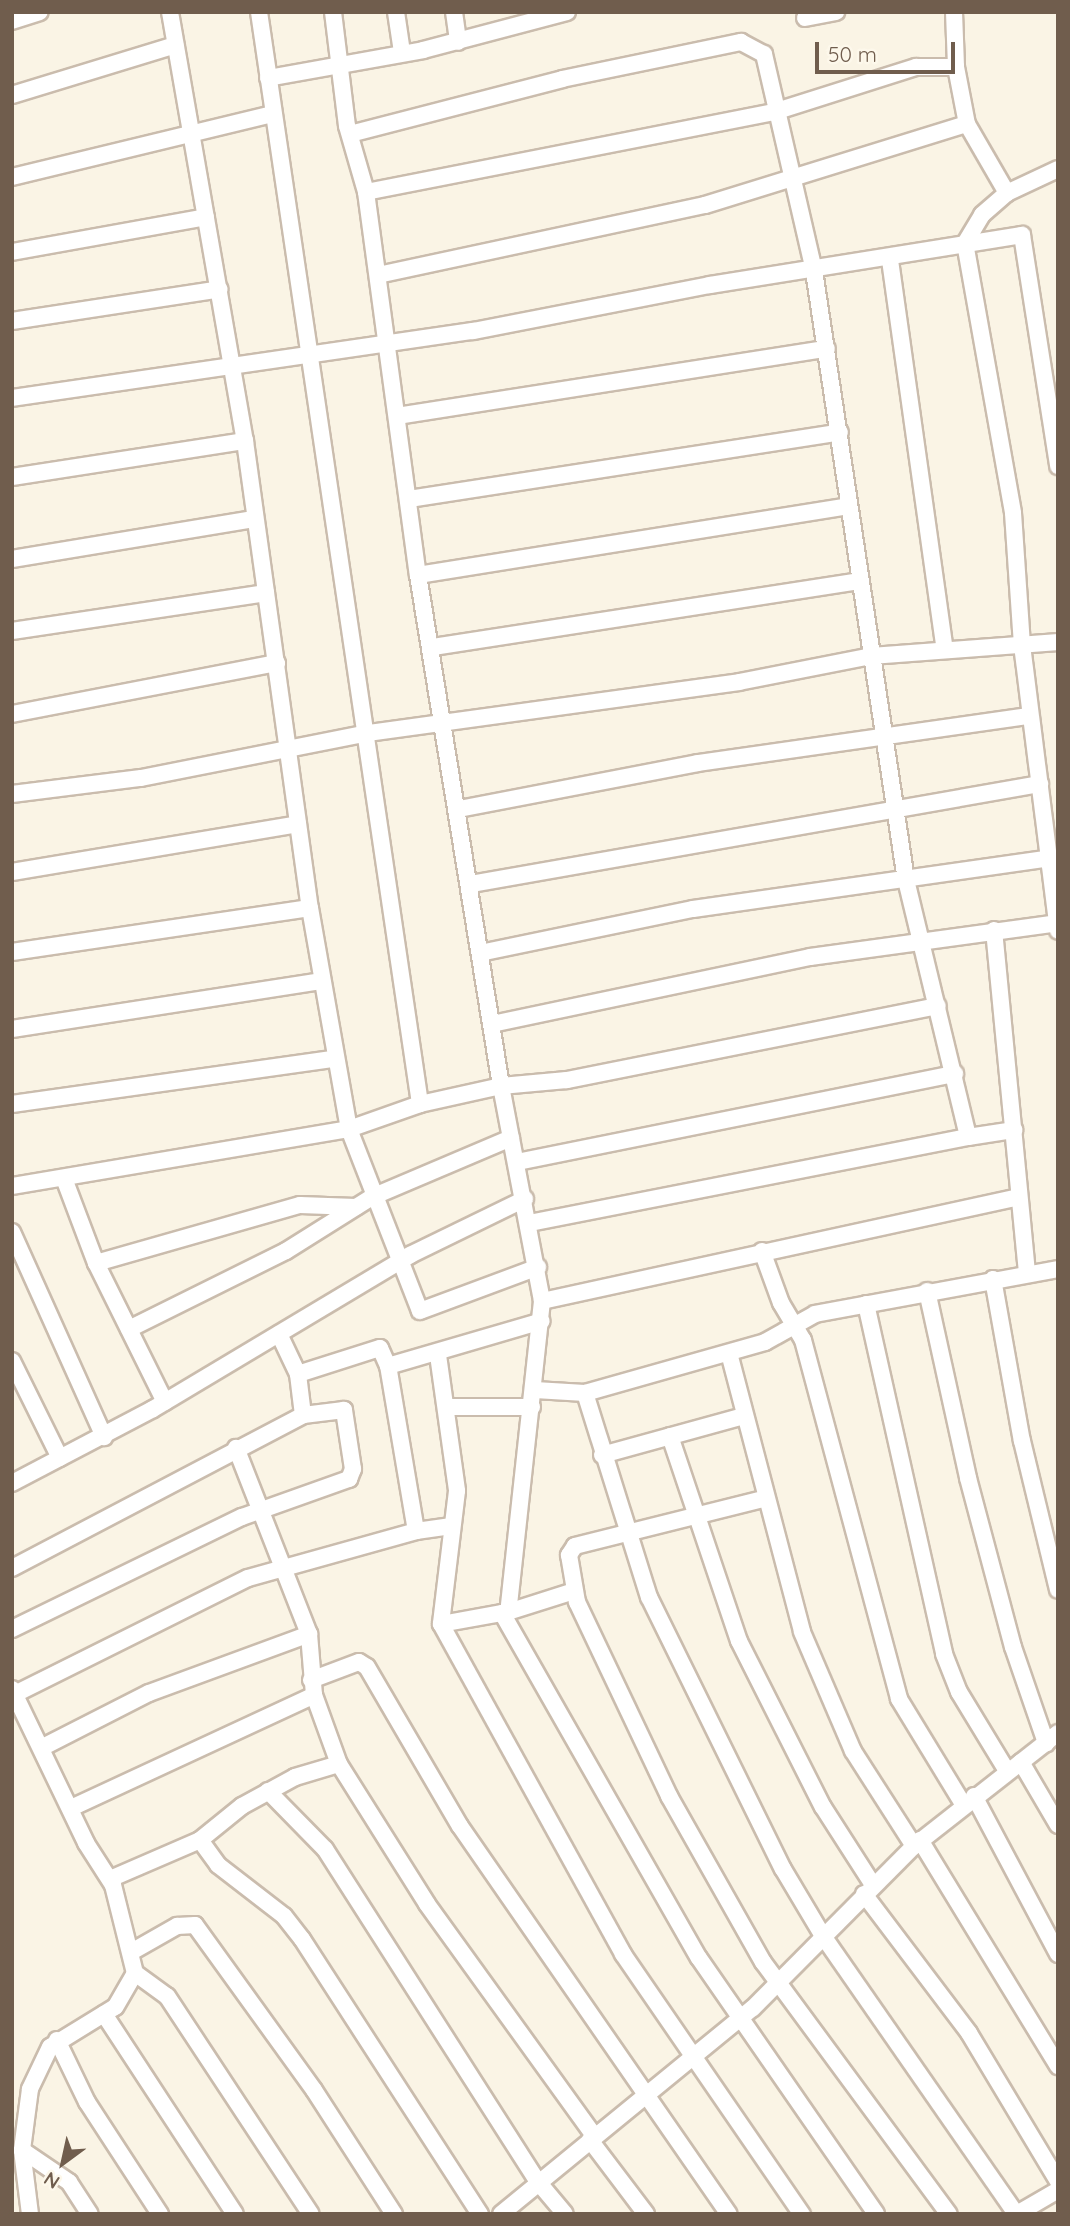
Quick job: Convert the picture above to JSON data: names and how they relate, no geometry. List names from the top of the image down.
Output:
{
  "scale_bar": "50 m",
  "north": "bottom left"
}
